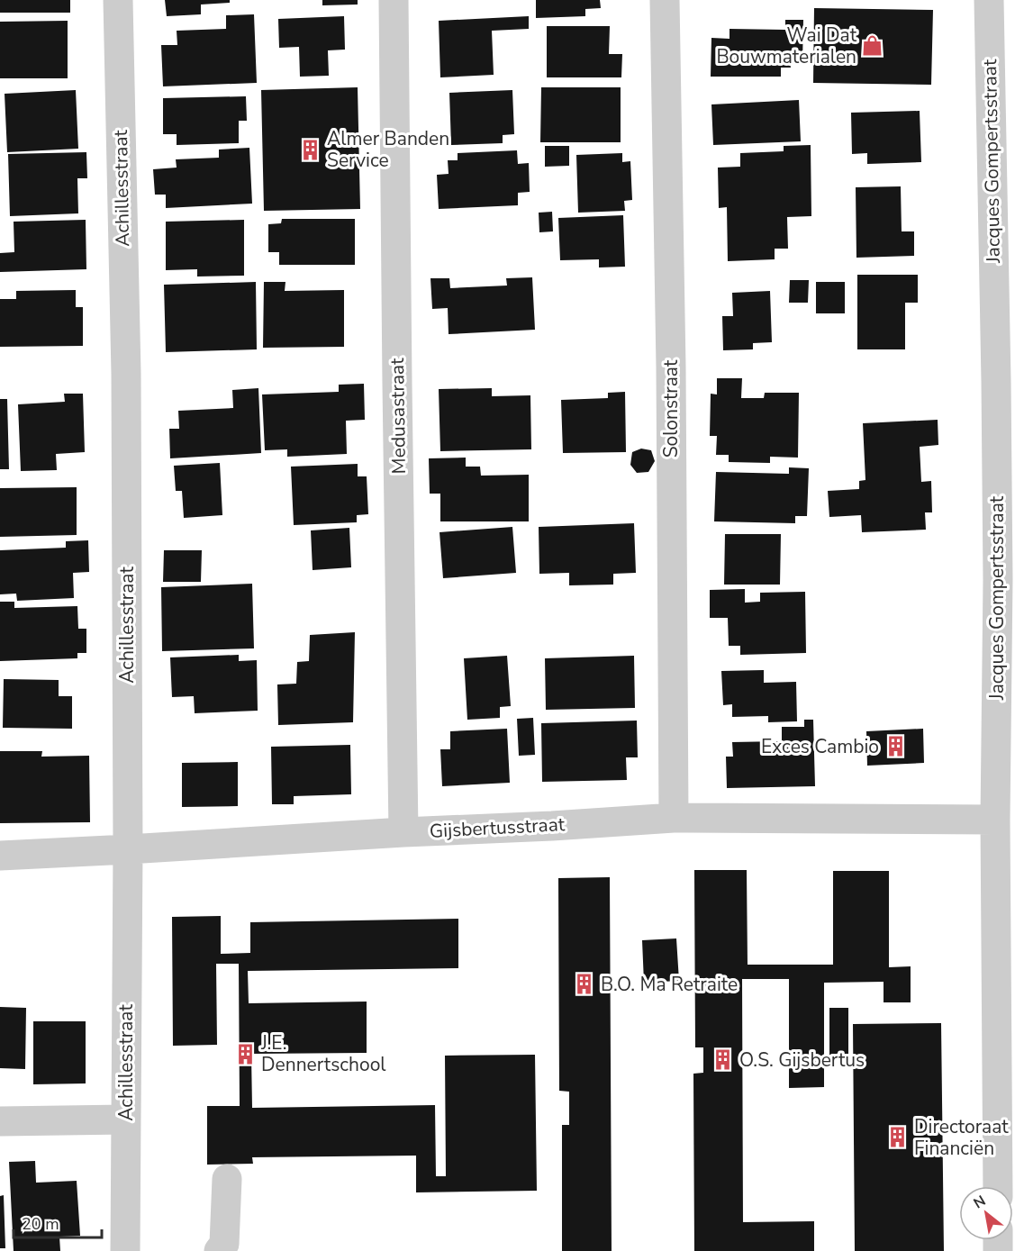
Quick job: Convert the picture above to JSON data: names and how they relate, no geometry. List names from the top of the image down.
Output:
{
  "streets": {
    "street": [
      "Jacques Gompertsstraat",
      "Achillesstraat",
      "Solonstraat",
      "Medusastraat",
      "Gijsbertusstraat"
    ]
  },
  "crossings": [
    ["Jacques Gompertsstraat", "Gijsbertusstraat"],
    ["Achillesstraat", "Gijsbertusstraat"],
    ["Solonstraat", "Gijsbertusstraat"],
    ["Medusastraat", "Gijsbertusstraat"]
  ],
  "places": {
    "shop": ["Wai Dat Bouwmaterialen"],
    "building": [
      "Almer Banden Service",
      "Exces Cambio",
      "B.O. Ma Retraite",
      "J.E. Dennertschool",
      "O.S. Gijsbertus",
      "Directoraat Financiën"
    ]
  },
  "scale_bar": "20 m",
  "north": "top left"
}
